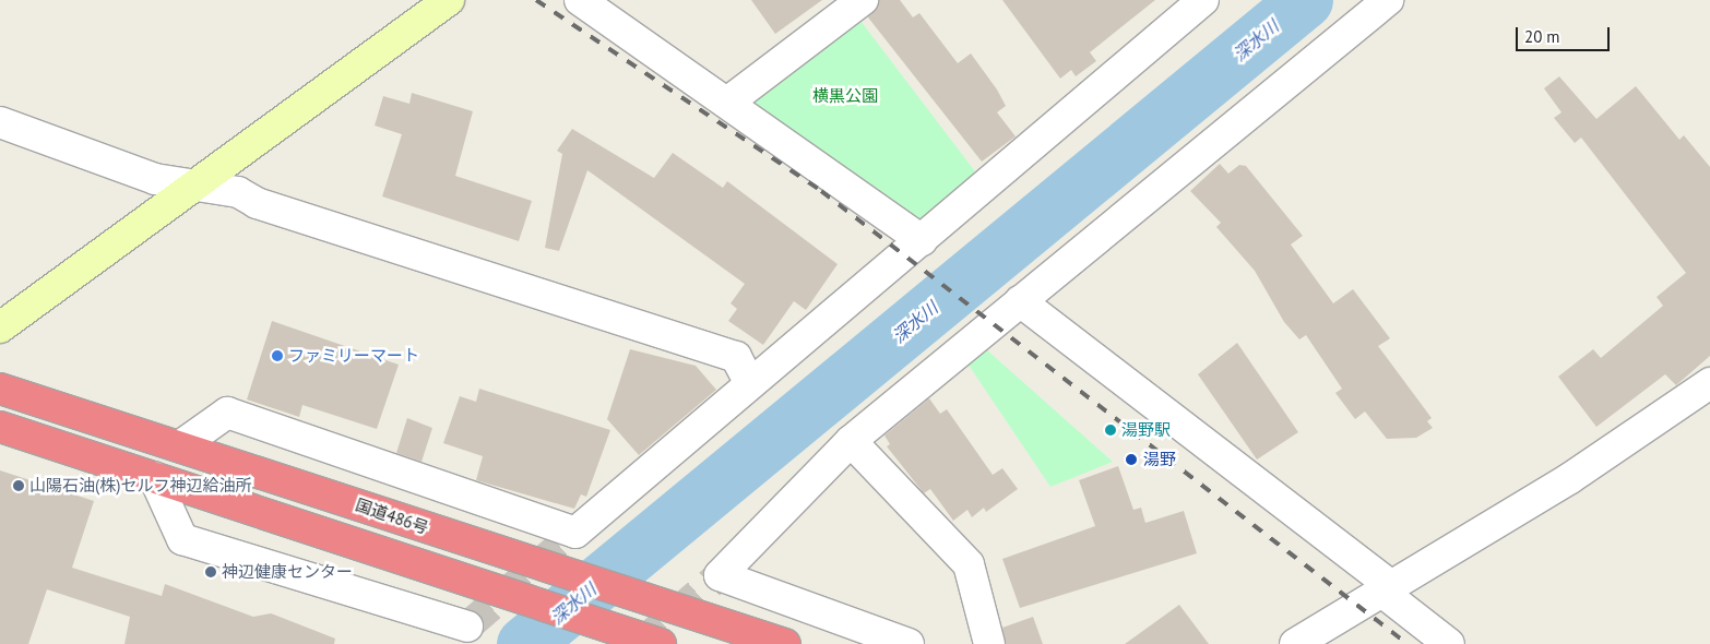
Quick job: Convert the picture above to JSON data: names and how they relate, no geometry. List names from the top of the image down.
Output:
{
  "streets": {
    "highway": ["国道486号"]
  },
  "water": ["深水川"],
  "parks": ["横黒公園"],
  "places": [
    "ファミリーマート",
    "湯野駅",
    "湯野",
    "山陽石油(株)セルフ神辺給油所",
    "神辺健康センター"
  ],
  "scale_bar": "20 m"
}
